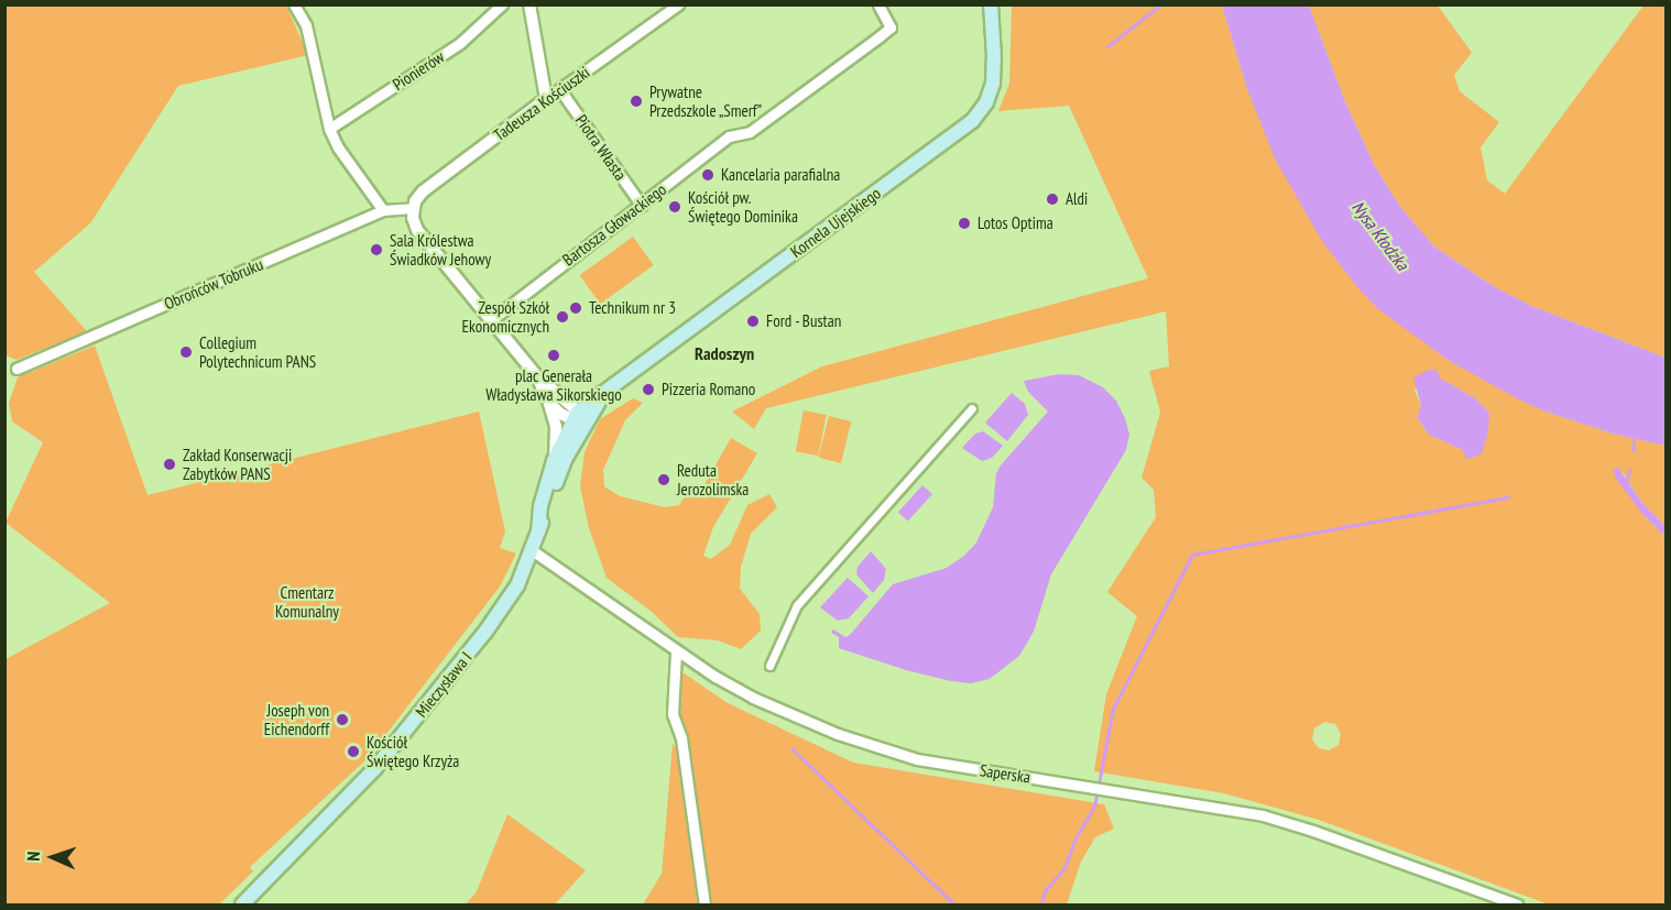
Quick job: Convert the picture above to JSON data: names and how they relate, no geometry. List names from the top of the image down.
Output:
{
  "streets": {
    "main road": ["Kornela Ujejskiego", "Mieczysława I"],
    "street": [
      "Pionierów",
      "Tadeusza Kościuszki",
      "Piotra Własta",
      "Bartosza Głowackiego",
      "Obrońców Tobruku",
      "Saperska"
    ]
  },
  "crossings": [
    ["Tadeusza Kościuszki", "Piotra Własta"],
    ["Tadeusza Kościuszki", "Obrońców Tobruku"],
    ["Piotra Własta", "Bartosza Głowackiego"],
    ["Kornela Ujejskiego", "Mieczysława I"],
    ["Mieczysława I", "Saperska"]
  ],
  "districts": ["Radoszyn"],
  "water": ["Nysa Kłodzka"],
  "parks": ["Cmentarz Komunalny"],
  "places": [
    "Prywatne Przedszkole „Smerf”",
    "Kancelaria parafialna",
    "Aldi",
    "Kościół pw. Świętego Dominika",
    "Lotos Optima",
    "Sala Królestwa Świadków Jehowy",
    "Technikum nr 3",
    "Zespół Szkół Ekonomicznych",
    "Ford - Bustan",
    "Collegium Polytechnicum PANS",
    "plac Generała Władysława Sikorskiego",
    "Pizzeria Romano",
    "Zakład Konserwacji Zabytków PANS",
    "Reduta Jerozolimska",
    "Joseph von Eichendorff",
    "Kościół Świętego Krzyża"
  ],
  "north": "left"
}
